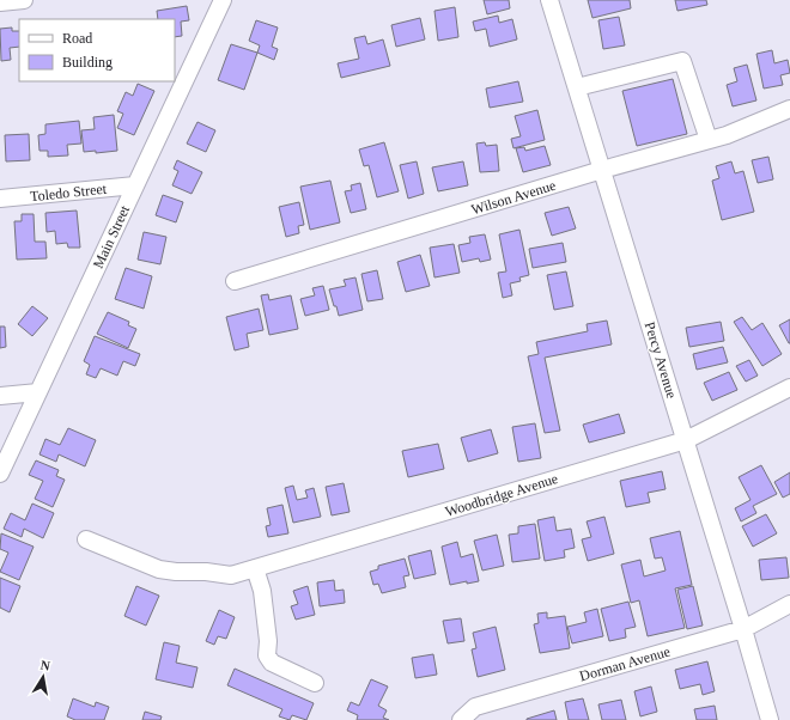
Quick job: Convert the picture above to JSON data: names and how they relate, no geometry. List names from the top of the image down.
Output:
{
  "streets": {
    "street": [
      "Toledo Street",
      "Wilson Avenue",
      "Main Street",
      "Percy Avenue",
      "Woodbridge Avenue",
      "Dorman Avenue"
    ]
  },
  "crossings": [
    ["Toledo Street", "Main Street"],
    ["Wilson Avenue", "Percy Avenue"],
    ["Percy Avenue", "Woodbridge Avenue"],
    ["Percy Avenue", "Dorman Avenue"]
  ],
  "legend": ["Road", "Building"],
  "north": "top"
}
